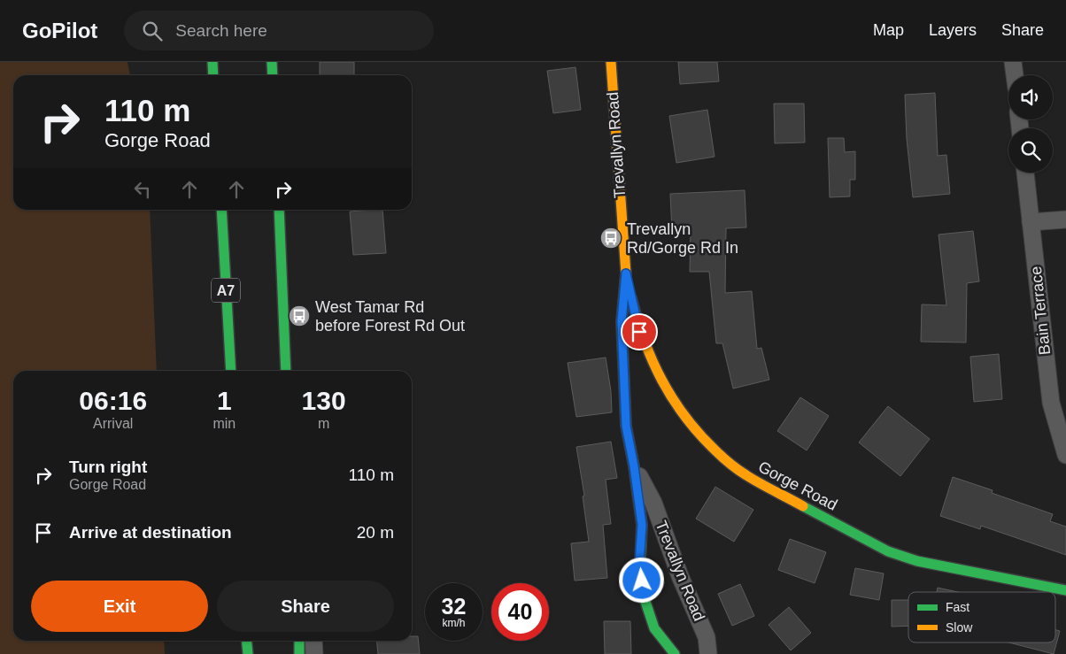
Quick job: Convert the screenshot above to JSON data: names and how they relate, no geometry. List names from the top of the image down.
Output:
{
  "streets": {
    "main road": ["Trevallyn Road", "A7", "Gorge Road"],
    "street": ["Bain Terrace"]
  },
  "crossings": [
    ["Trevallyn Road", "Gorge Road"]
  ],
  "places": {
    "bus stop": ["Trevallyn Rd/Gorge Rd In", "West Tamar Rd before Forest Rd Out"]
  },
  "legend": ["Fast", "Slow"],
  "page": {
    "header": "GoPilot",
    "search": "Search here",
    "nav": ["Map", "Layers", "Share"],
    "turn": ["110 m", "Gorge Road"],
    "eta": [
      "06:16",
      "Arrival",
      "1",
      "min",
      "130",
      "m"
    ],
    "list": [
      {
        "name": "Turn right",
        "note": "Gorge Road",
        "value": "110 m"
      },
      {
        "name": "Arrive at destination",
        "value": "20 m"
      }
    ],
    "buttons": ["Exit", "Share"],
    "speed": "32 km/h",
    "limit": "40"
  }
}
